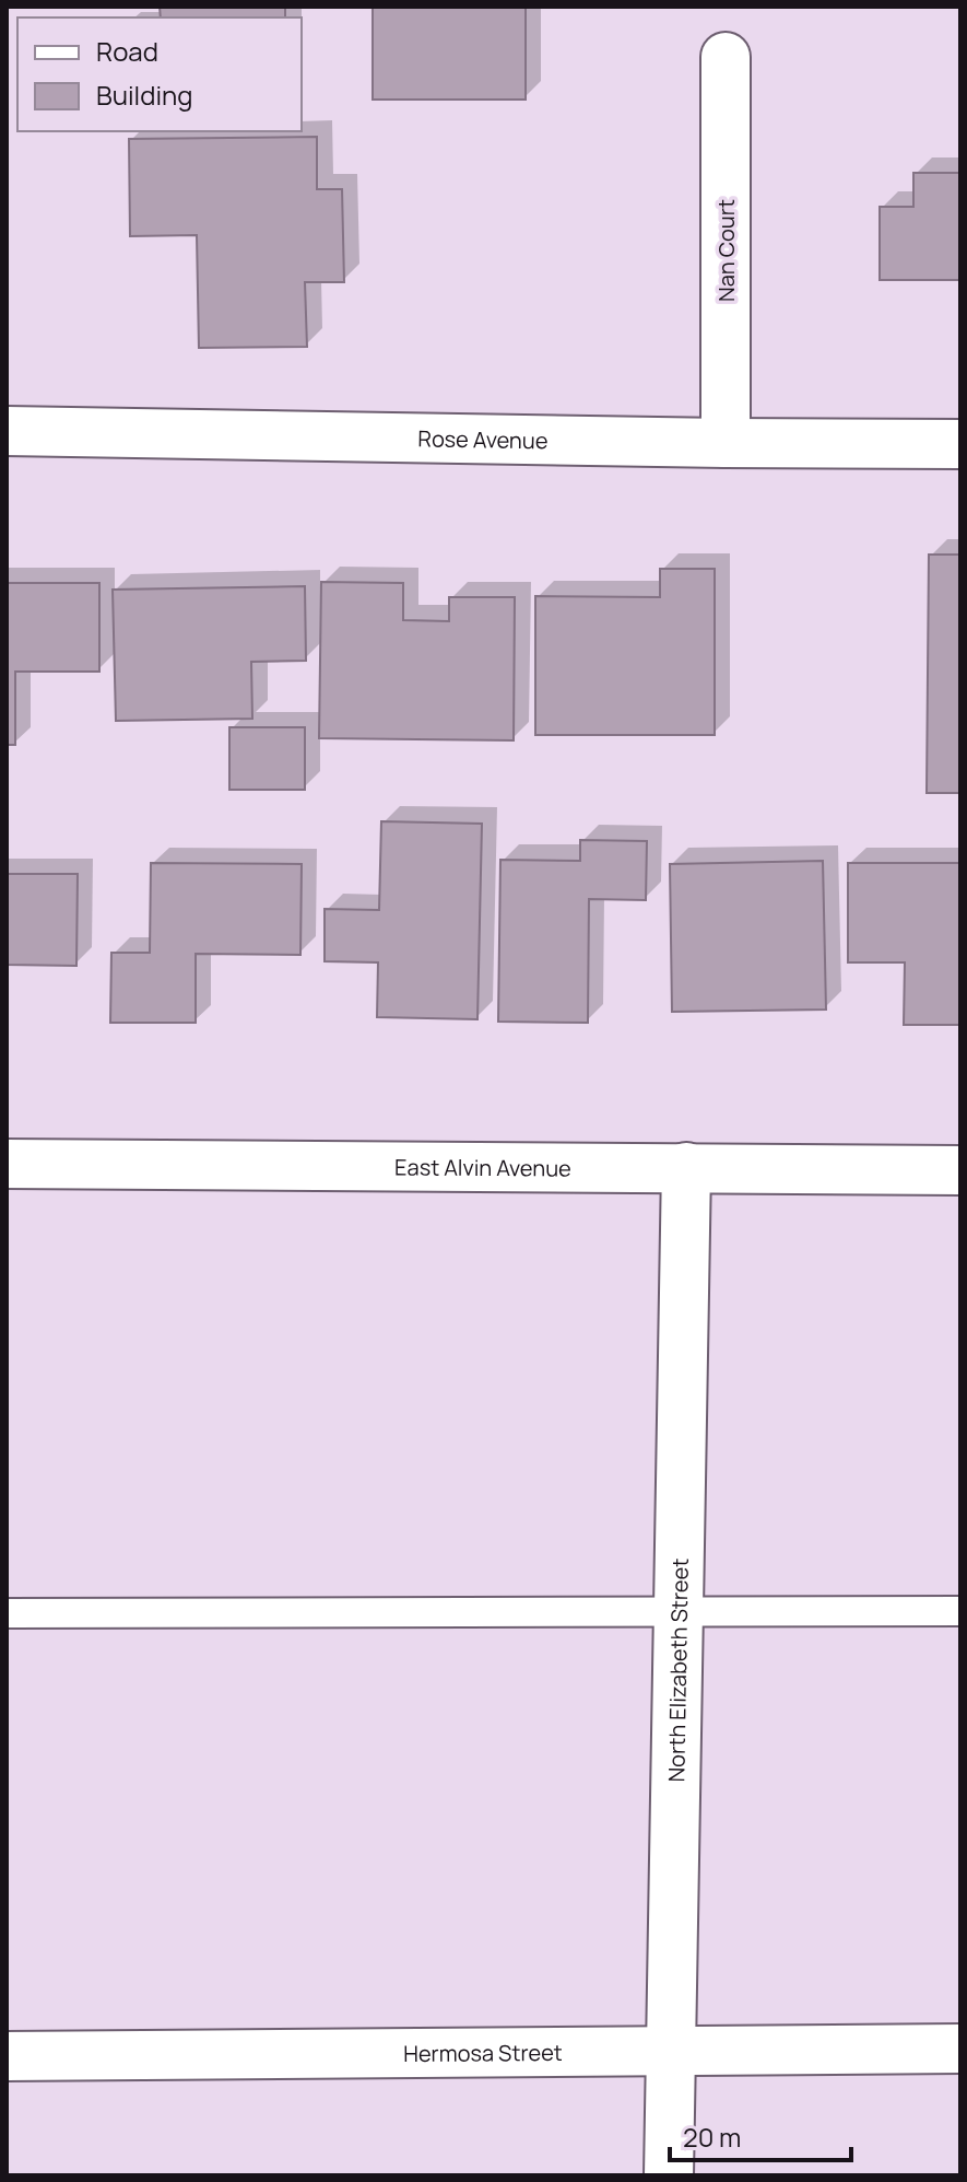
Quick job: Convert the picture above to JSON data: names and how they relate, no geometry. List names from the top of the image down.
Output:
{
  "streets": {
    "street": [
      "Nan Court",
      "Rose Avenue",
      "East Alvin Avenue",
      "North Elizabeth Street",
      "Hermosa Street"
    ]
  },
  "crossings": [
    ["Nan Court", "Rose Avenue"],
    ["East Alvin Avenue", "North Elizabeth Street"],
    ["North Elizabeth Street", "Hermosa Street"]
  ],
  "legend": ["Road", "Building"],
  "scale_bar": "20 m"
}
